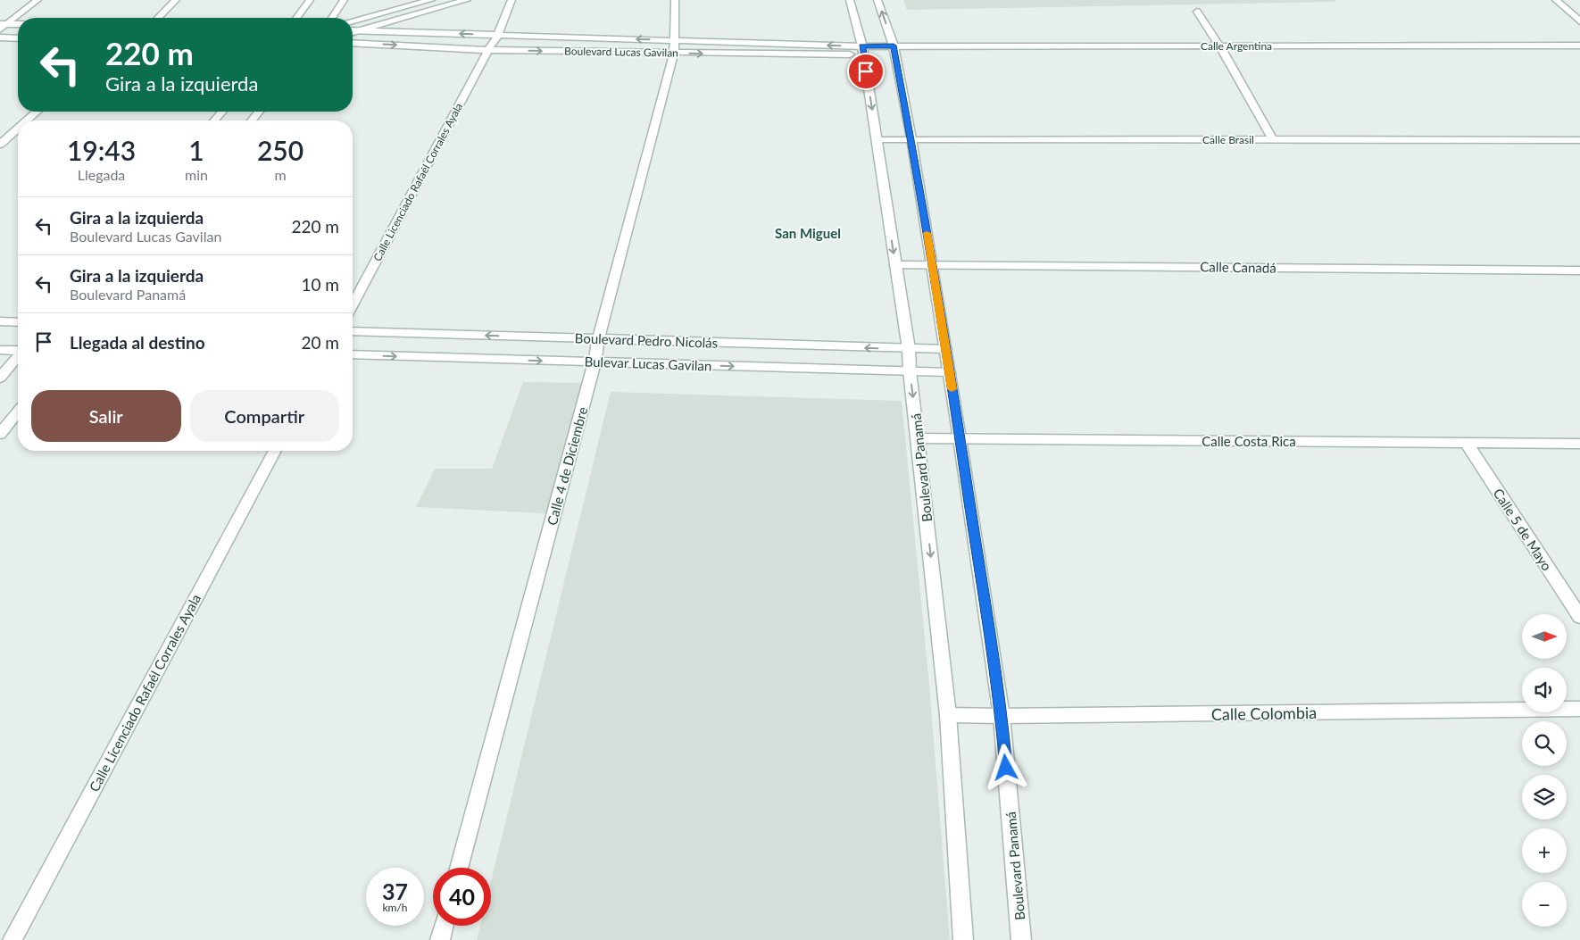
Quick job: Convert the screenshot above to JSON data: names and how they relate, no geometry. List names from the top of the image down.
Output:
{
  "streets": {
    "street": [
      "Calle Argentina",
      "Boulevard Lucas Gavilan",
      "Calle Brasil",
      "Calle Licenciado Rafaél Corrales Ayala",
      "Calle Canadá",
      "Boulevard Pedro Nicolás",
      "Bulevar Lucas Gavilan",
      "Calle Costa Rica",
      "Calle 4 de Diciembre",
      "Boulevard Panamá",
      "Calle 5 de Mayo",
      "Calle Colombia"
    ]
  },
  "crossings": [
    ["Calle Argentina", "Boulevard Lucas Gavilan"],
    ["Calle Argentina", "Boulevard Panamá"],
    ["Boulevard Lucas Gavilan", "Calle Licenciado Rafaél Corrales Ayala"],
    ["Boulevard Lucas Gavilan", "Calle 4 de Diciembre"],
    ["Boulevard Lucas Gavilan", "Boulevard Panamá"],
    ["Calle Brasil", "Boulevard Panamá"],
    ["Calle Canadá", "Boulevard Panamá"],
    ["Boulevard Pedro Nicolás", "Calle 4 de Diciembre"],
    ["Boulevard Pedro Nicolás", "Boulevard Panamá"],
    ["Bulevar Lucas Gavilan", "Calle 4 de Diciembre"],
    ["Bulevar Lucas Gavilan", "Boulevard Panamá"],
    ["Calle Costa Rica", "Boulevard Panamá"],
    ["Calle Costa Rica", "Calle 5 de Mayo"],
    ["Boulevard Panamá", "Calle Colombia"]
  ],
  "one_way": ["Boulevard Pedro Nicolás", "Bulevar Lucas Gavilan"],
  "districts": ["San Miguel"],
  "north": "right",
  "page": {
    "turn": ["220 m", "Gira a la izquierda"],
    "eta": [
      "19:43",
      "Llegada",
      "1",
      "min",
      "250",
      "m"
    ],
    "list": [
      {
        "name": "Gira a la izquierda",
        "note": "Boulevard Lucas Gavilan",
        "value": "220 m"
      },
      {
        "name": "Gira a la izquierda",
        "note": "Boulevard Panamá",
        "value": "10 m"
      },
      {
        "name": "Llegada al destino",
        "value": "20 m"
      }
    ],
    "buttons": ["Salir", "Compartir"],
    "map_buttons": ["+", "−"],
    "speed": "37 km/h",
    "limit": "40"
  }
}
